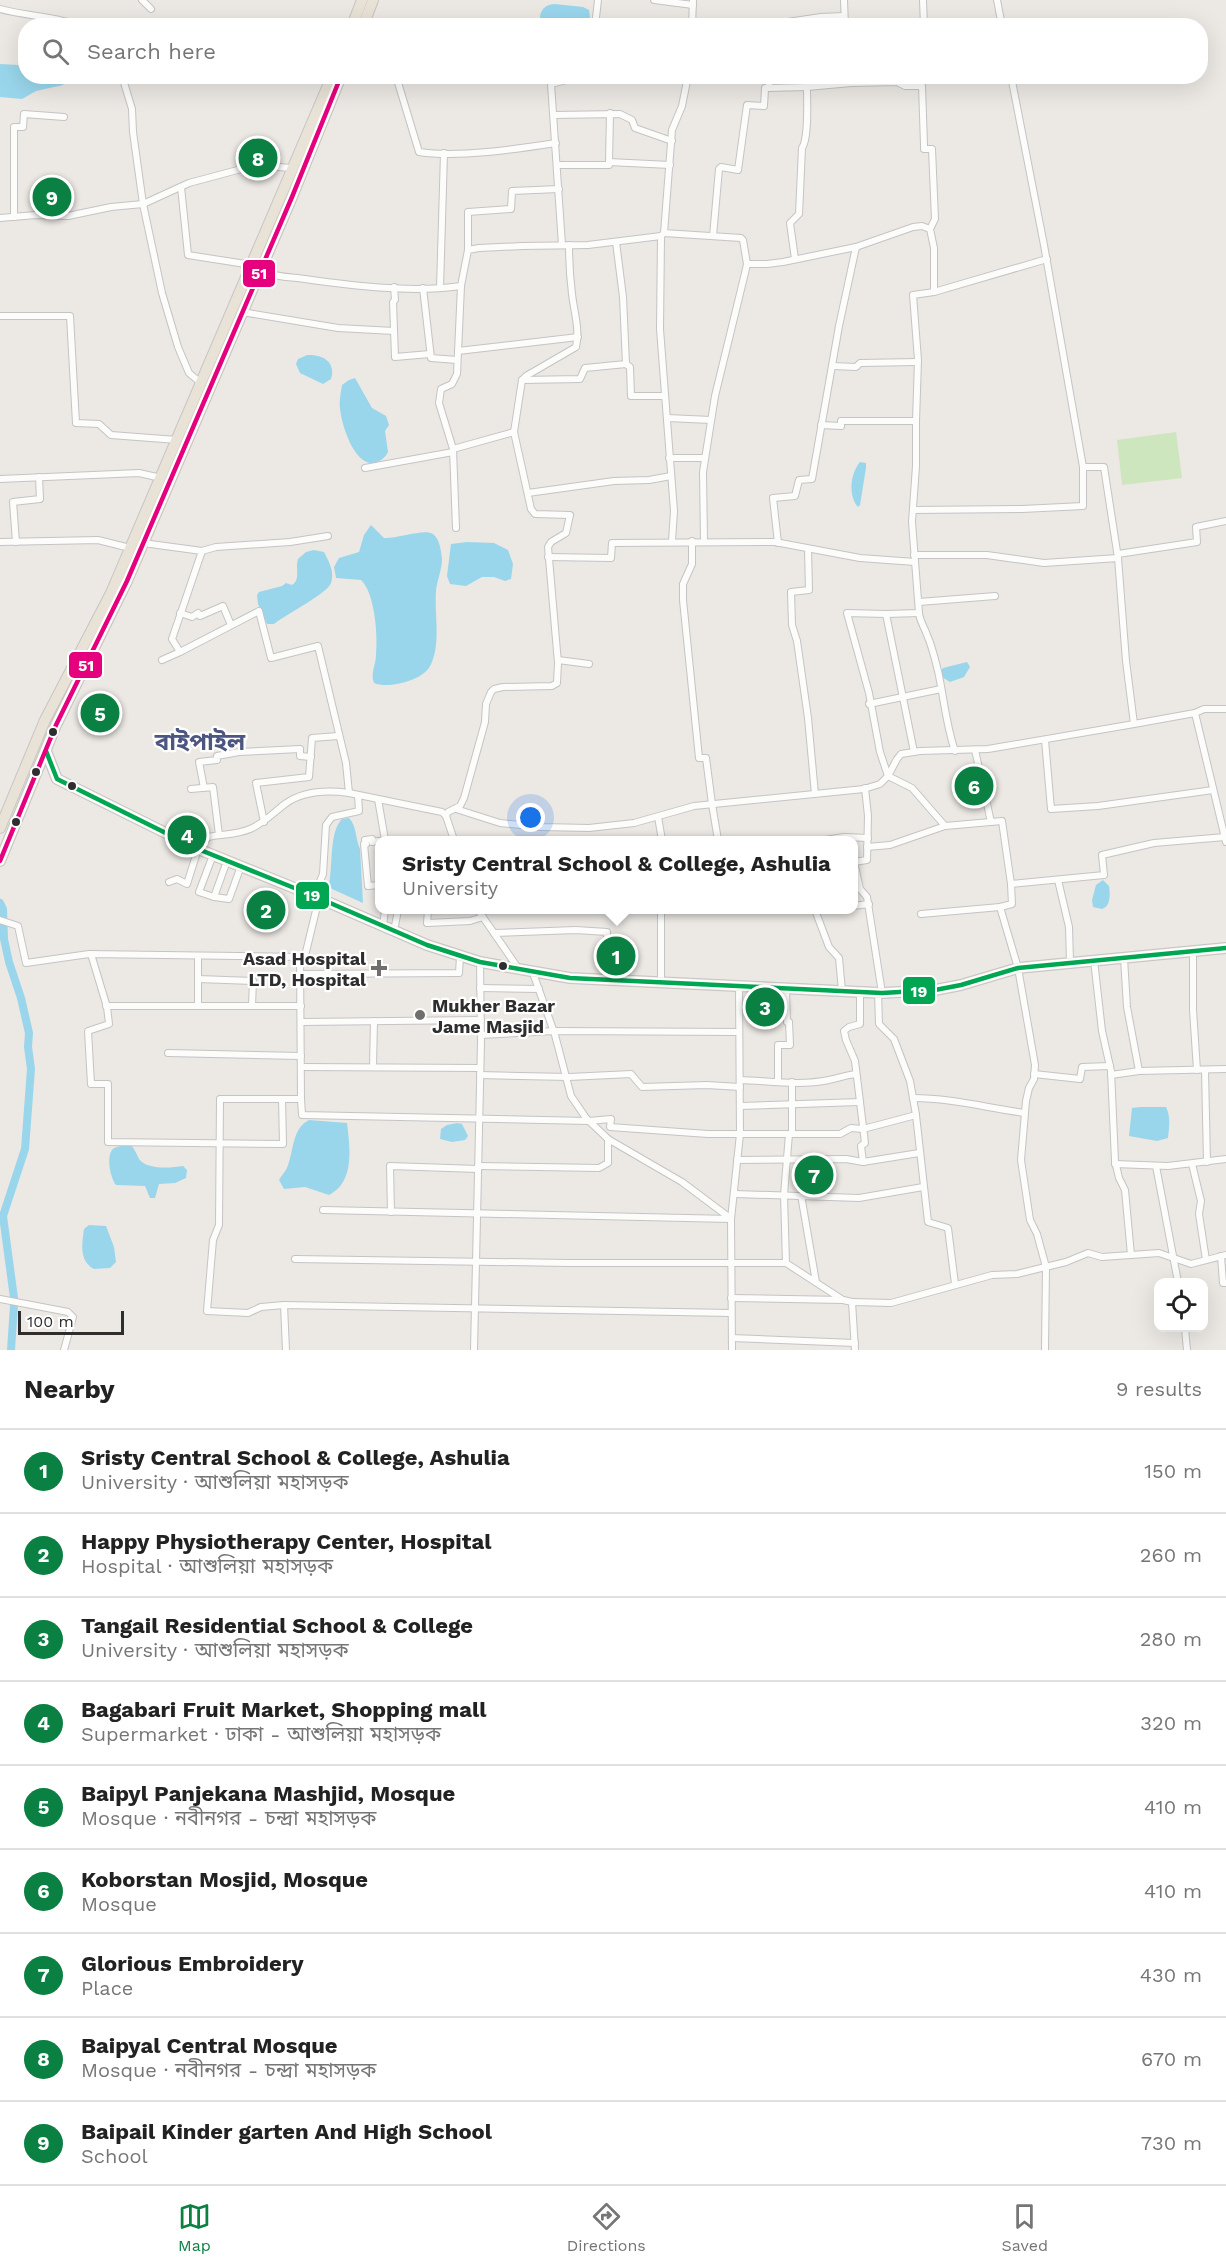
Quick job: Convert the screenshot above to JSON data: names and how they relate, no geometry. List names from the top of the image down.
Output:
{
  "districts": ["বাইপাইল"],
  "places": {
    "health": ["Asad Hospital LTD, Hospital"],
    "other": ["Mukher Bazar Jame Masjid"]
  },
  "lines": ["transit line 51", "transit line 19"],
  "scale_bar": "100 m",
  "page": {
    "search": "Search here",
    "pins": [
      "8",
      "9",
      "5",
      "6",
      "4",
      "2",
      "1",
      "3",
      "7"
    ],
    "popup": ["Sristy Central School & College, Ashulia", "University"],
    "scale": "100 m",
    "heading": ["Nearby", "9 results"],
    "list": [
      {
        "mark": "1",
        "name": "Sristy Central School & College, Ashulia",
        "note": "University · আশুলিয়া মহাসড়ক",
        "value": "150 m"
      },
      {
        "mark": "2",
        "name": "Happy Physiotherapy Center, Hospital",
        "note": "Hospital · আশুলিয়া মহাসড়ক",
        "value": "260 m"
      },
      {
        "mark": "3",
        "name": "Tangail Residential School & College",
        "note": "University · আশুলিয়া মহাসড়ক",
        "value": "280 m"
      },
      {
        "mark": "4",
        "name": "Bagabari Fruit Market, Shopping mall",
        "note": "Supermarket · ঢাকা - আশুলিয়া মহাসড়ক",
        "value": "320 m"
      },
      {
        "mark": "5",
        "name": "Baipyl Panjekana Mashjid, Mosque",
        "note": "Mosque · নবীনগর - চন্দ্রা মহাসড়ক",
        "value": "410 m"
      },
      {
        "mark": "6",
        "name": "Koborstan Mosjid, Mosque",
        "note": "Mosque",
        "value": "410 m"
      },
      {
        "mark": "7",
        "name": "Glorious Embroidery",
        "note": "Place",
        "value": "430 m"
      },
      {
        "mark": "8",
        "name": "Baipyal Central Mosque",
        "note": "Mosque · নবীনগর - চন্দ্রা মহাসড়ক",
        "value": "670 m"
      },
      {
        "mark": "9",
        "name": "Baipail Kinder garten And High School",
        "note": "School",
        "value": "730 m"
      }
    ],
    "nav": ["Map", "Directions", "Saved"]
  }
}
